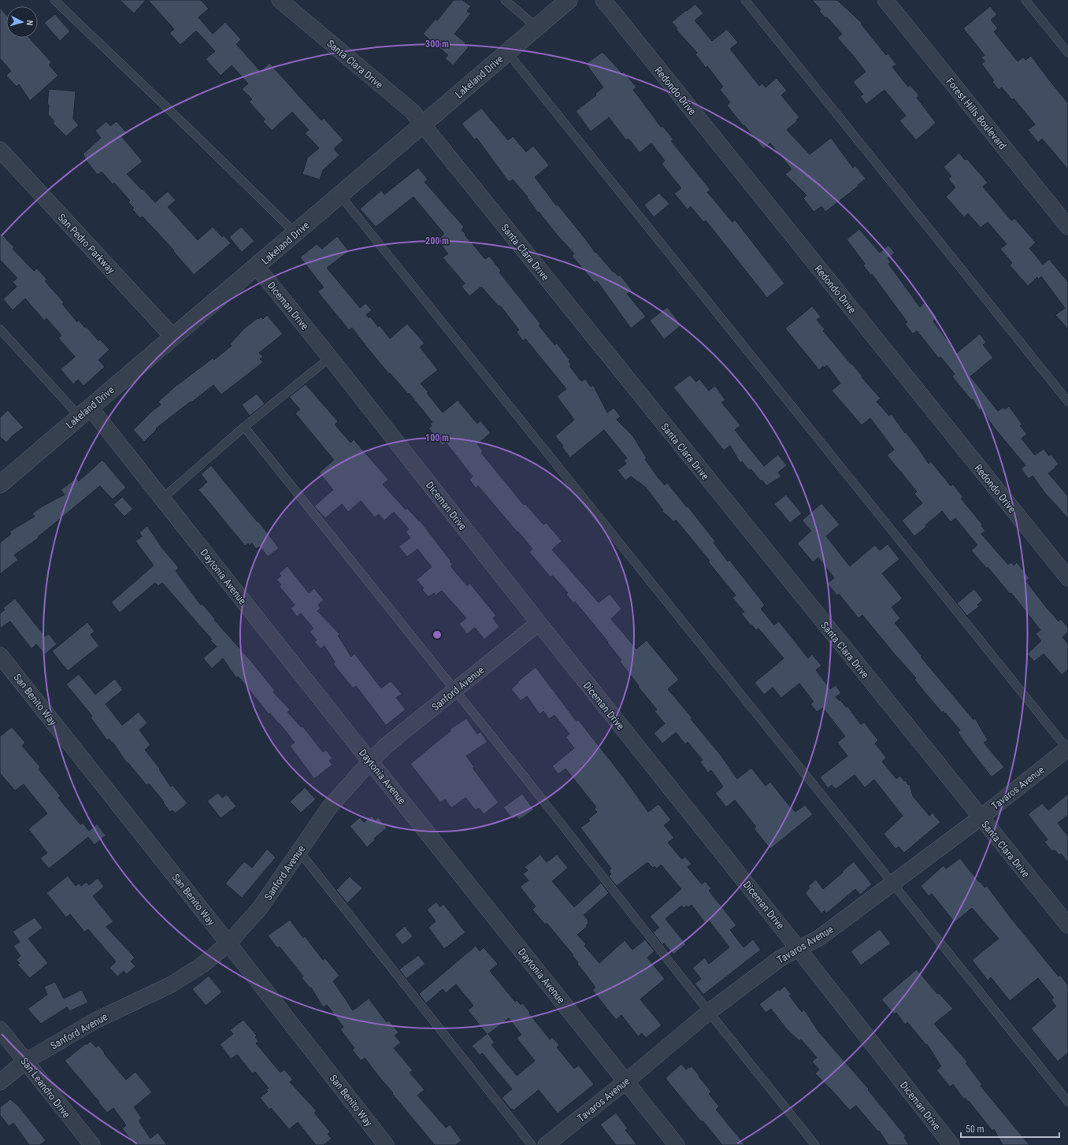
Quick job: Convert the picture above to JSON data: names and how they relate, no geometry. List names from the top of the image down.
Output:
{
  "streets": {
    "street": [
      "Santa Clara Drive",
      "Lakeland Drive",
      "Redondo Drive",
      "Forest Hills Boulevard",
      "San Pedro Parkway",
      "Diceman Drive",
      "Daytonia Avenue",
      "Sanford Avenue",
      "San Benito Way",
      "Tavaros Avenue",
      "San Leandro Drive"
    ]
  },
  "crossings": [
    ["Santa Clara Drive", "Lakeland Drive"],
    ["Santa Clara Drive", "Tavaros Avenue"],
    ["Lakeland Drive", "San Pedro Parkway"],
    ["Lakeland Drive", "Diceman Drive"],
    ["Lakeland Drive", "Daytonia Avenue"],
    ["Diceman Drive", "Sanford Avenue"],
    ["Diceman Drive", "Tavaros Avenue"],
    ["Daytonia Avenue", "Sanford Avenue"],
    ["Daytonia Avenue", "Tavaros Avenue"],
    ["Sanford Avenue", "San Benito Way"],
    ["Sanford Avenue", "San Leandro Drive"]
  ],
  "scale_bar": "50 m",
  "north": "right",
  "rings": ["300 m", "200 m", "100 m"]
}
